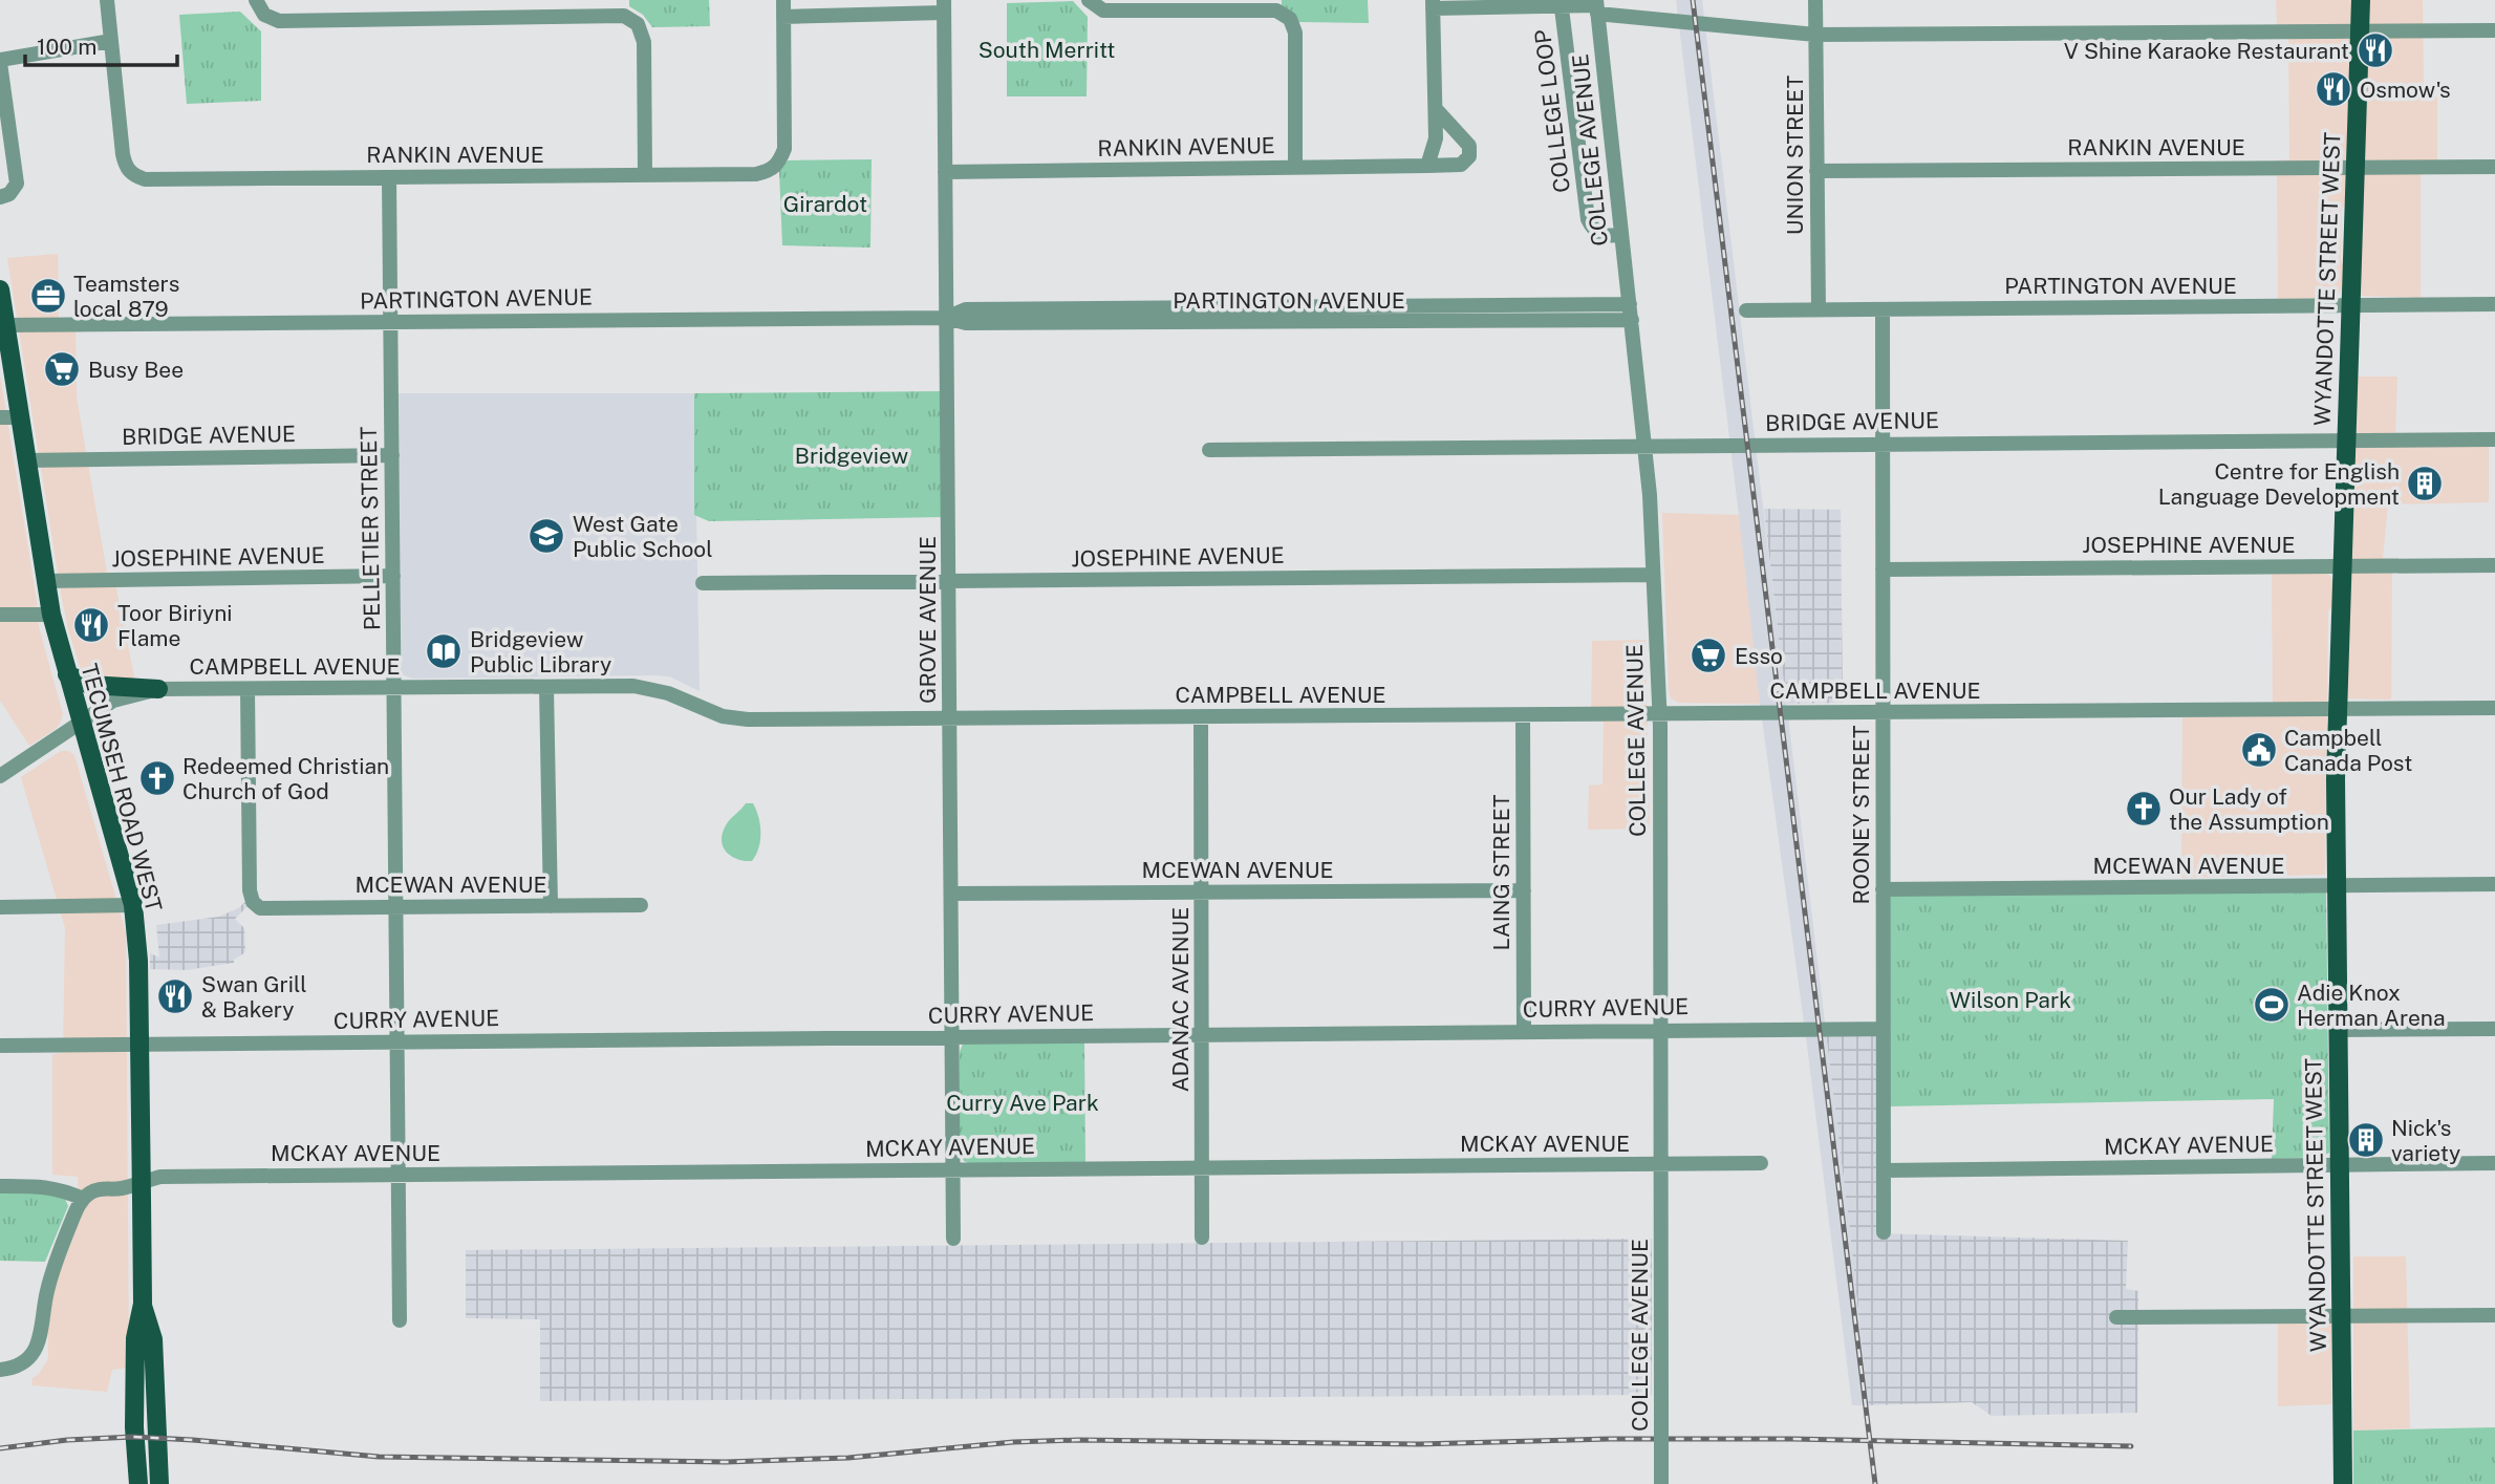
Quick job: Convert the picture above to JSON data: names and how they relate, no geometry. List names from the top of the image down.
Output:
{
  "streets": {
    "main road": ["WYANDOTTE STREET WEST", "TECUMSEH ROAD WEST"],
    "street": [
      "COLLEGE LOOP",
      "RANKIN AVENUE",
      "COLLEGE AVENUE",
      "UNION STREET",
      "PARTINGTON AVENUE",
      "BRIDGE AVENUE",
      "PELLETIER STREET",
      "JOSEPHINE AVENUE",
      "GROVE AVENUE",
      "CAMPBELL AVENUE",
      "ROONEY STREET",
      "MCEWAN AVENUE",
      "LAING STREET",
      "ADANAC AVENUE",
      "CURRY AVENUE",
      "MCKAY AVENUE"
    ]
  },
  "crossings": [
    ["COLLEGE LOOP", "COLLEGE AVENUE"],
    ["RANKIN AVENUE", "UNION STREET"],
    ["RANKIN AVENUE", "WYANDOTTE STREET WEST"],
    ["RANKIN AVENUE", "PELLETIER STREET"],
    ["RANKIN AVENUE", "GROVE AVENUE"],
    ["COLLEGE AVENUE", "PARTINGTON AVENUE"],
    ["COLLEGE AVENUE", "BRIDGE AVENUE"],
    ["COLLEGE AVENUE", "JOSEPHINE AVENUE"],
    ["COLLEGE AVENUE", "CAMPBELL AVENUE"],
    ["COLLEGE AVENUE", "CURRY AVENUE"],
    ["COLLEGE AVENUE", "MCKAY AVENUE"],
    ["UNION STREET", "PARTINGTON AVENUE"],
    ["WYANDOTTE STREET WEST", "PARTINGTON AVENUE"],
    ["WYANDOTTE STREET WEST", "BRIDGE AVENUE"],
    ["WYANDOTTE STREET WEST", "JOSEPHINE AVENUE"],
    ["WYANDOTTE STREET WEST", "CAMPBELL AVENUE"],
    ["WYANDOTTE STREET WEST", "MCEWAN AVENUE"],
    ["WYANDOTTE STREET WEST", "MCKAY AVENUE"],
    ["PARTINGTON AVENUE", "PELLETIER STREET"],
    ["PARTINGTON AVENUE", "GROVE AVENUE"],
    ["PARTINGTON AVENUE", "TECUMSEH ROAD WEST"],
    ["PARTINGTON AVENUE", "ROONEY STREET"],
    ["BRIDGE AVENUE", "PELLETIER STREET"],
    ["BRIDGE AVENUE", "TECUMSEH ROAD WEST"],
    ["BRIDGE AVENUE", "ROONEY STREET"],
    ["PELLETIER STREET", "JOSEPHINE AVENUE"],
    ["PELLETIER STREET", "CAMPBELL AVENUE"],
    ["PELLETIER STREET", "MCEWAN AVENUE"],
    ["PELLETIER STREET", "CURRY AVENUE"],
    ["PELLETIER STREET", "MCKAY AVENUE"],
    ["JOSEPHINE AVENUE", "GROVE AVENUE"],
    ["JOSEPHINE AVENUE", "TECUMSEH ROAD WEST"],
    ["JOSEPHINE AVENUE", "ROONEY STREET"],
    ["GROVE AVENUE", "CAMPBELL AVENUE"],
    ["GROVE AVENUE", "MCEWAN AVENUE"],
    ["GROVE AVENUE", "CURRY AVENUE"],
    ["GROVE AVENUE", "MCKAY AVENUE"],
    ["CAMPBELL AVENUE", "TECUMSEH ROAD WEST"],
    ["CAMPBELL AVENUE", "ROONEY STREET"],
    ["CAMPBELL AVENUE", "MCEWAN AVENUE"],
    ["CAMPBELL AVENUE", "LAING STREET"],
    ["CAMPBELL AVENUE", "ADANAC AVENUE"],
    ["TECUMSEH ROAD WEST", "CURRY AVENUE"],
    ["TECUMSEH ROAD WEST", "MCKAY AVENUE"],
    ["ROONEY STREET", "MCEWAN AVENUE"],
    ["ROONEY STREET", "CURRY AVENUE"],
    ["ROONEY STREET", "MCKAY AVENUE"],
    ["MCEWAN AVENUE", "LAING STREET"],
    ["MCEWAN AVENUE", "ADANAC AVENUE"],
    ["LAING STREET", "CURRY AVENUE"],
    ["ADANAC AVENUE", "CURRY AVENUE"],
    ["ADANAC AVENUE", "MCKAY AVENUE"]
  ],
  "parks": [
    "South Merritt",
    "Girardot",
    "Bridgeview",
    "Wilson Park",
    "Curry Ave Park"
  ],
  "places": {
    "restaurant": [
      "V Shine Karaoke Restaurant",
      "Osmow's",
      "Toor Biriyni Flame",
      "Swan Grill & Bakery"
    ],
    "office": ["Teamsters local 879"],
    "supermarket": ["Busy Bee", "Esso"],
    "building": ["Centre for English Language Development", "Nick's variety"],
    "school or university": ["West Gate Public School"],
    "library": ["Bridgeview Public Library"],
    "public building": ["Campbell Canada Post"],
    "church": ["Redeemed Christian Church of God", "Our Lady of the Assumption"],
    "sports": ["Adie Knox Herman Arena"]
  },
  "scale_bar": "100 m"
}
